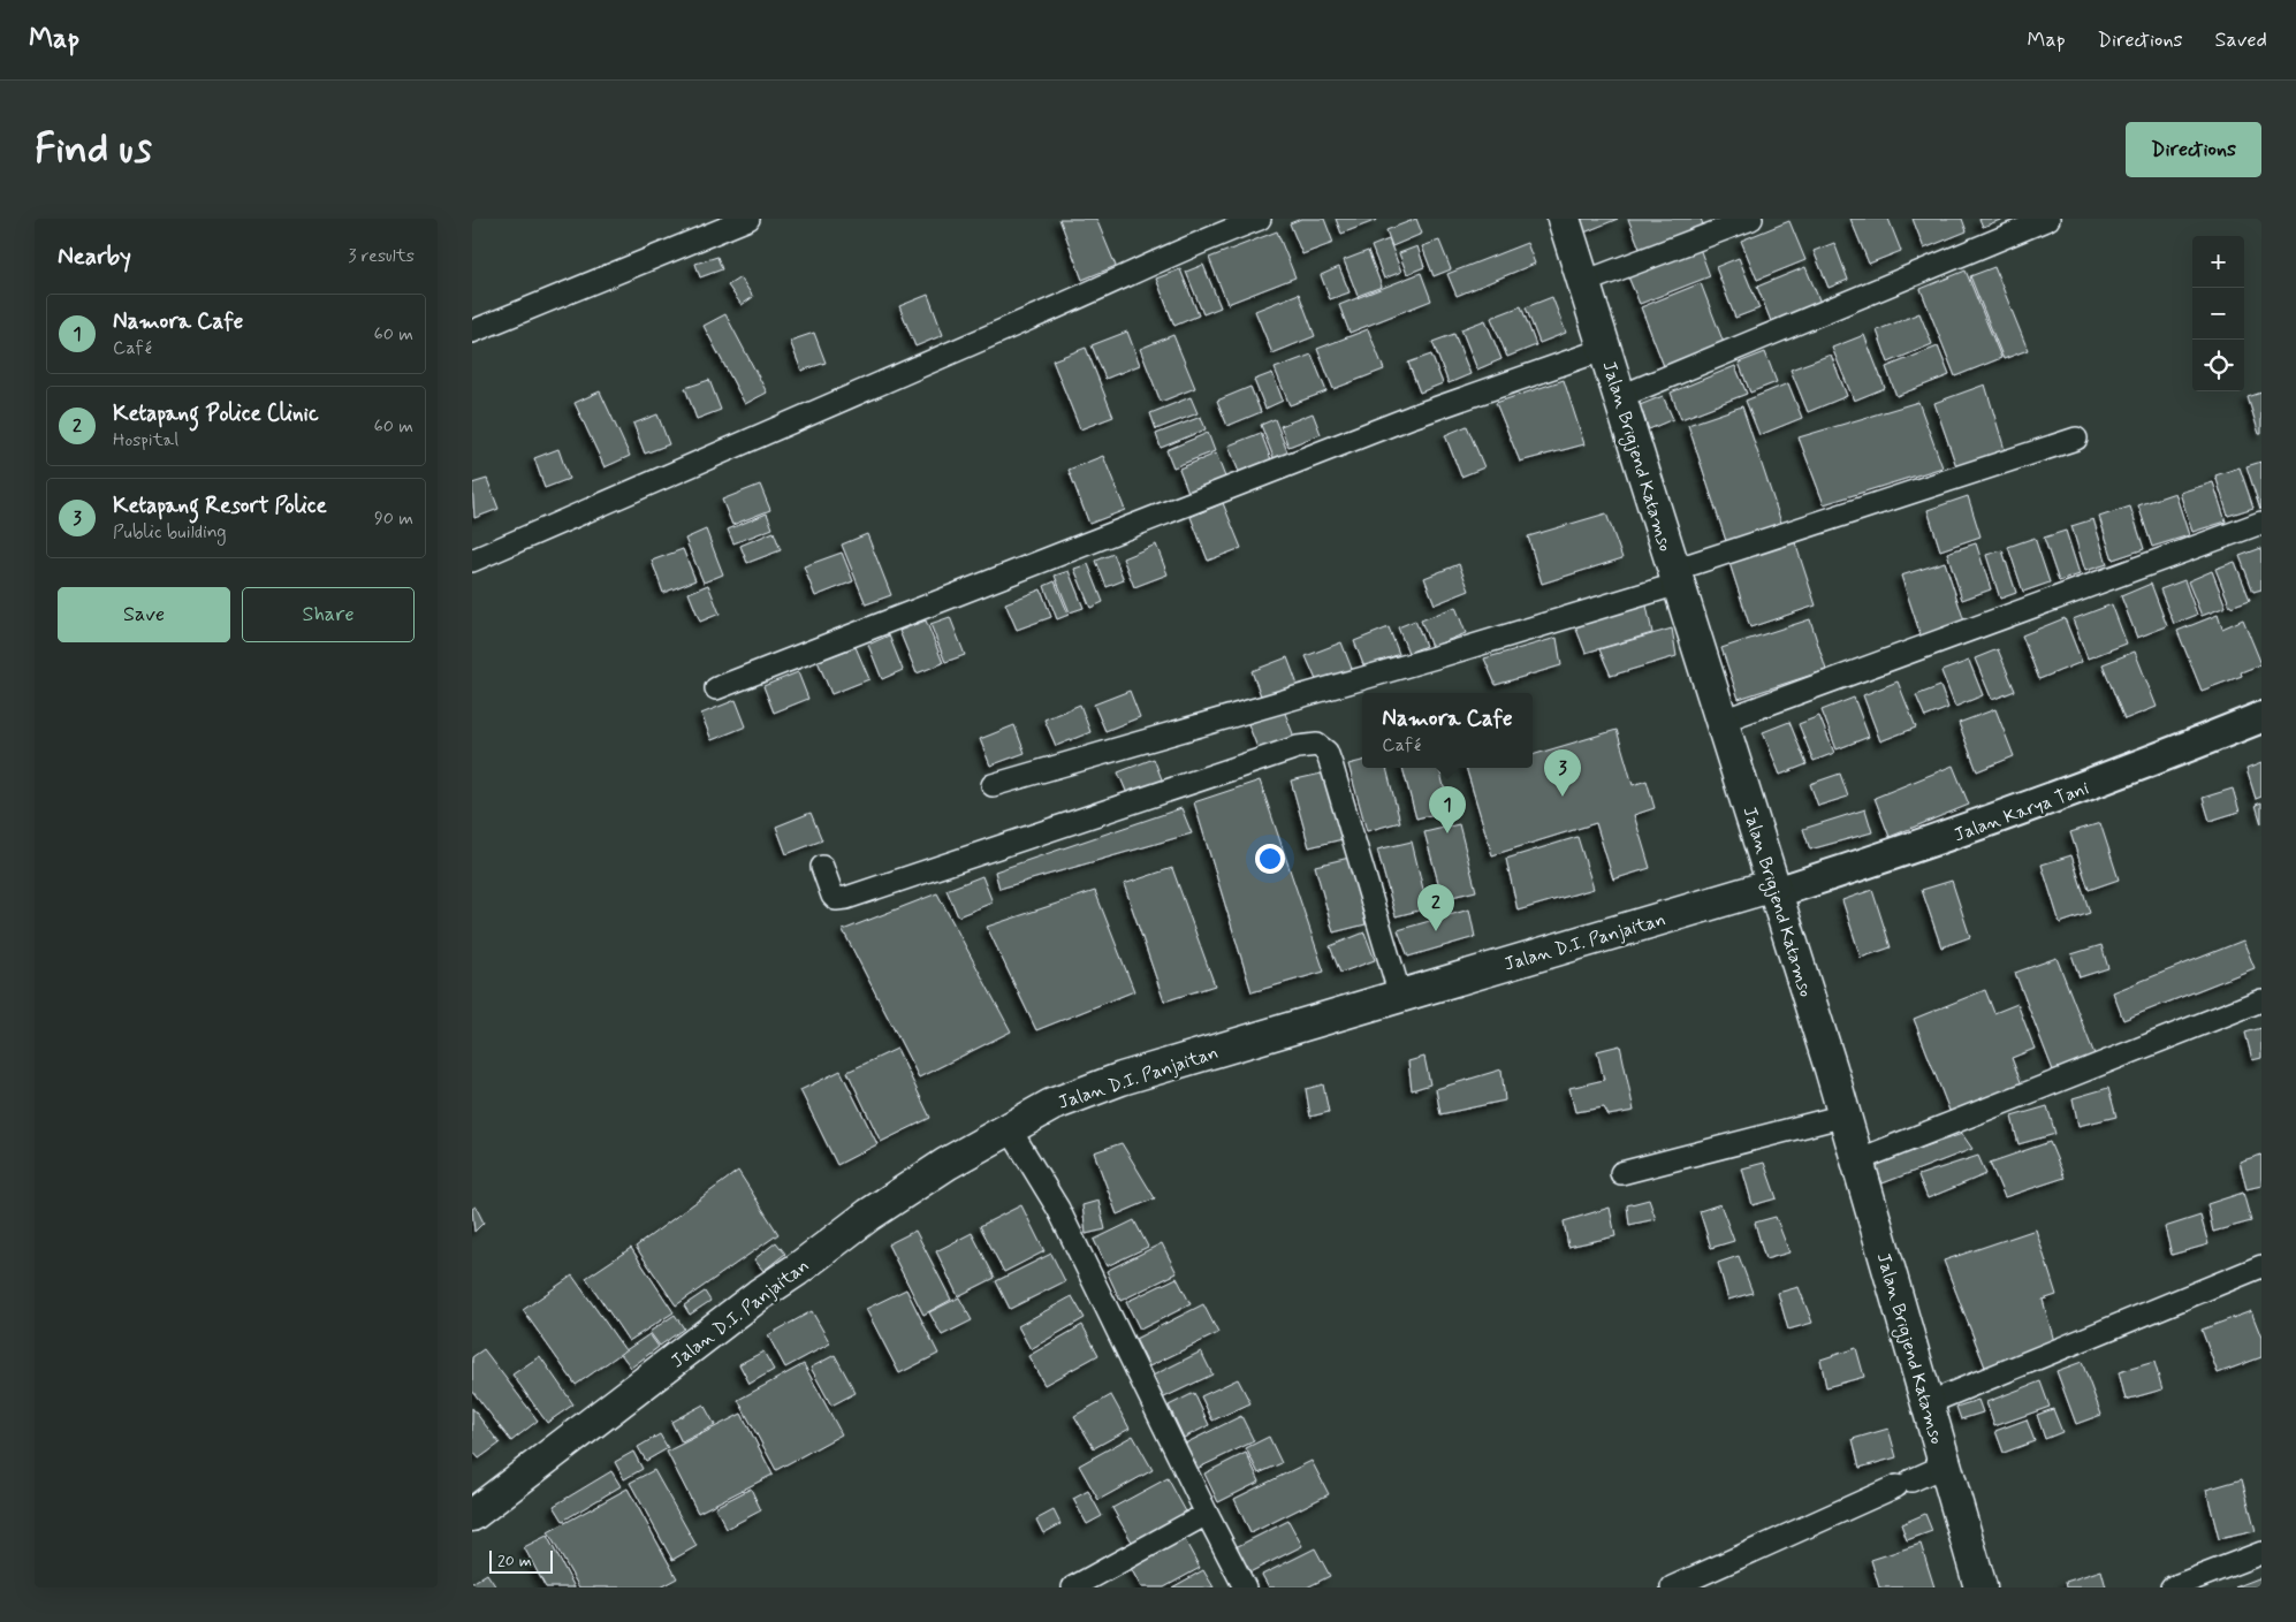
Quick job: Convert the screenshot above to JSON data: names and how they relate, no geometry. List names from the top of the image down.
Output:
{
  "streets": {
    "main road": ["Jalan Brigjend Katamso", "Jalan D.I. Panjaitan"],
    "street": ["Jalan Karya Tani"]
  },
  "crossings": [
    ["Jalan Brigjend Katamso", "Jalan Karya Tani"],
    ["Jalan Brigjend Katamso", "Jalan D.I. Panjaitan"],
    ["Jalan Karya Tani", "Jalan D.I. Panjaitan"]
  ],
  "scale_bar": "20 m",
  "page": {
    "header": "Map",
    "nav": ["Map", "Directions", "Saved"],
    "buttons": [
      "Directions",
      ["Save", "Share"]
    ],
    "title": "Find us",
    "heading": ["Nearby", "3 results"],
    "map_buttons": ["+", "−"],
    "list": [
      {
        "mark": "1",
        "name": "Namora Cafe",
        "note": "Café",
        "value": "60 m"
      },
      {
        "mark": "2",
        "name": "Ketapang Police Clinic",
        "note": "Hospital",
        "value": "60 m"
      },
      {
        "mark": "3",
        "name": "Ketapang Resort Police",
        "note": "Public building",
        "value": "90 m"
      }
    ],
    "popup": ["Namora Cafe", "Café"],
    "pins": ["3", "1", "2"],
    "scale": "20 m"
  }
}
